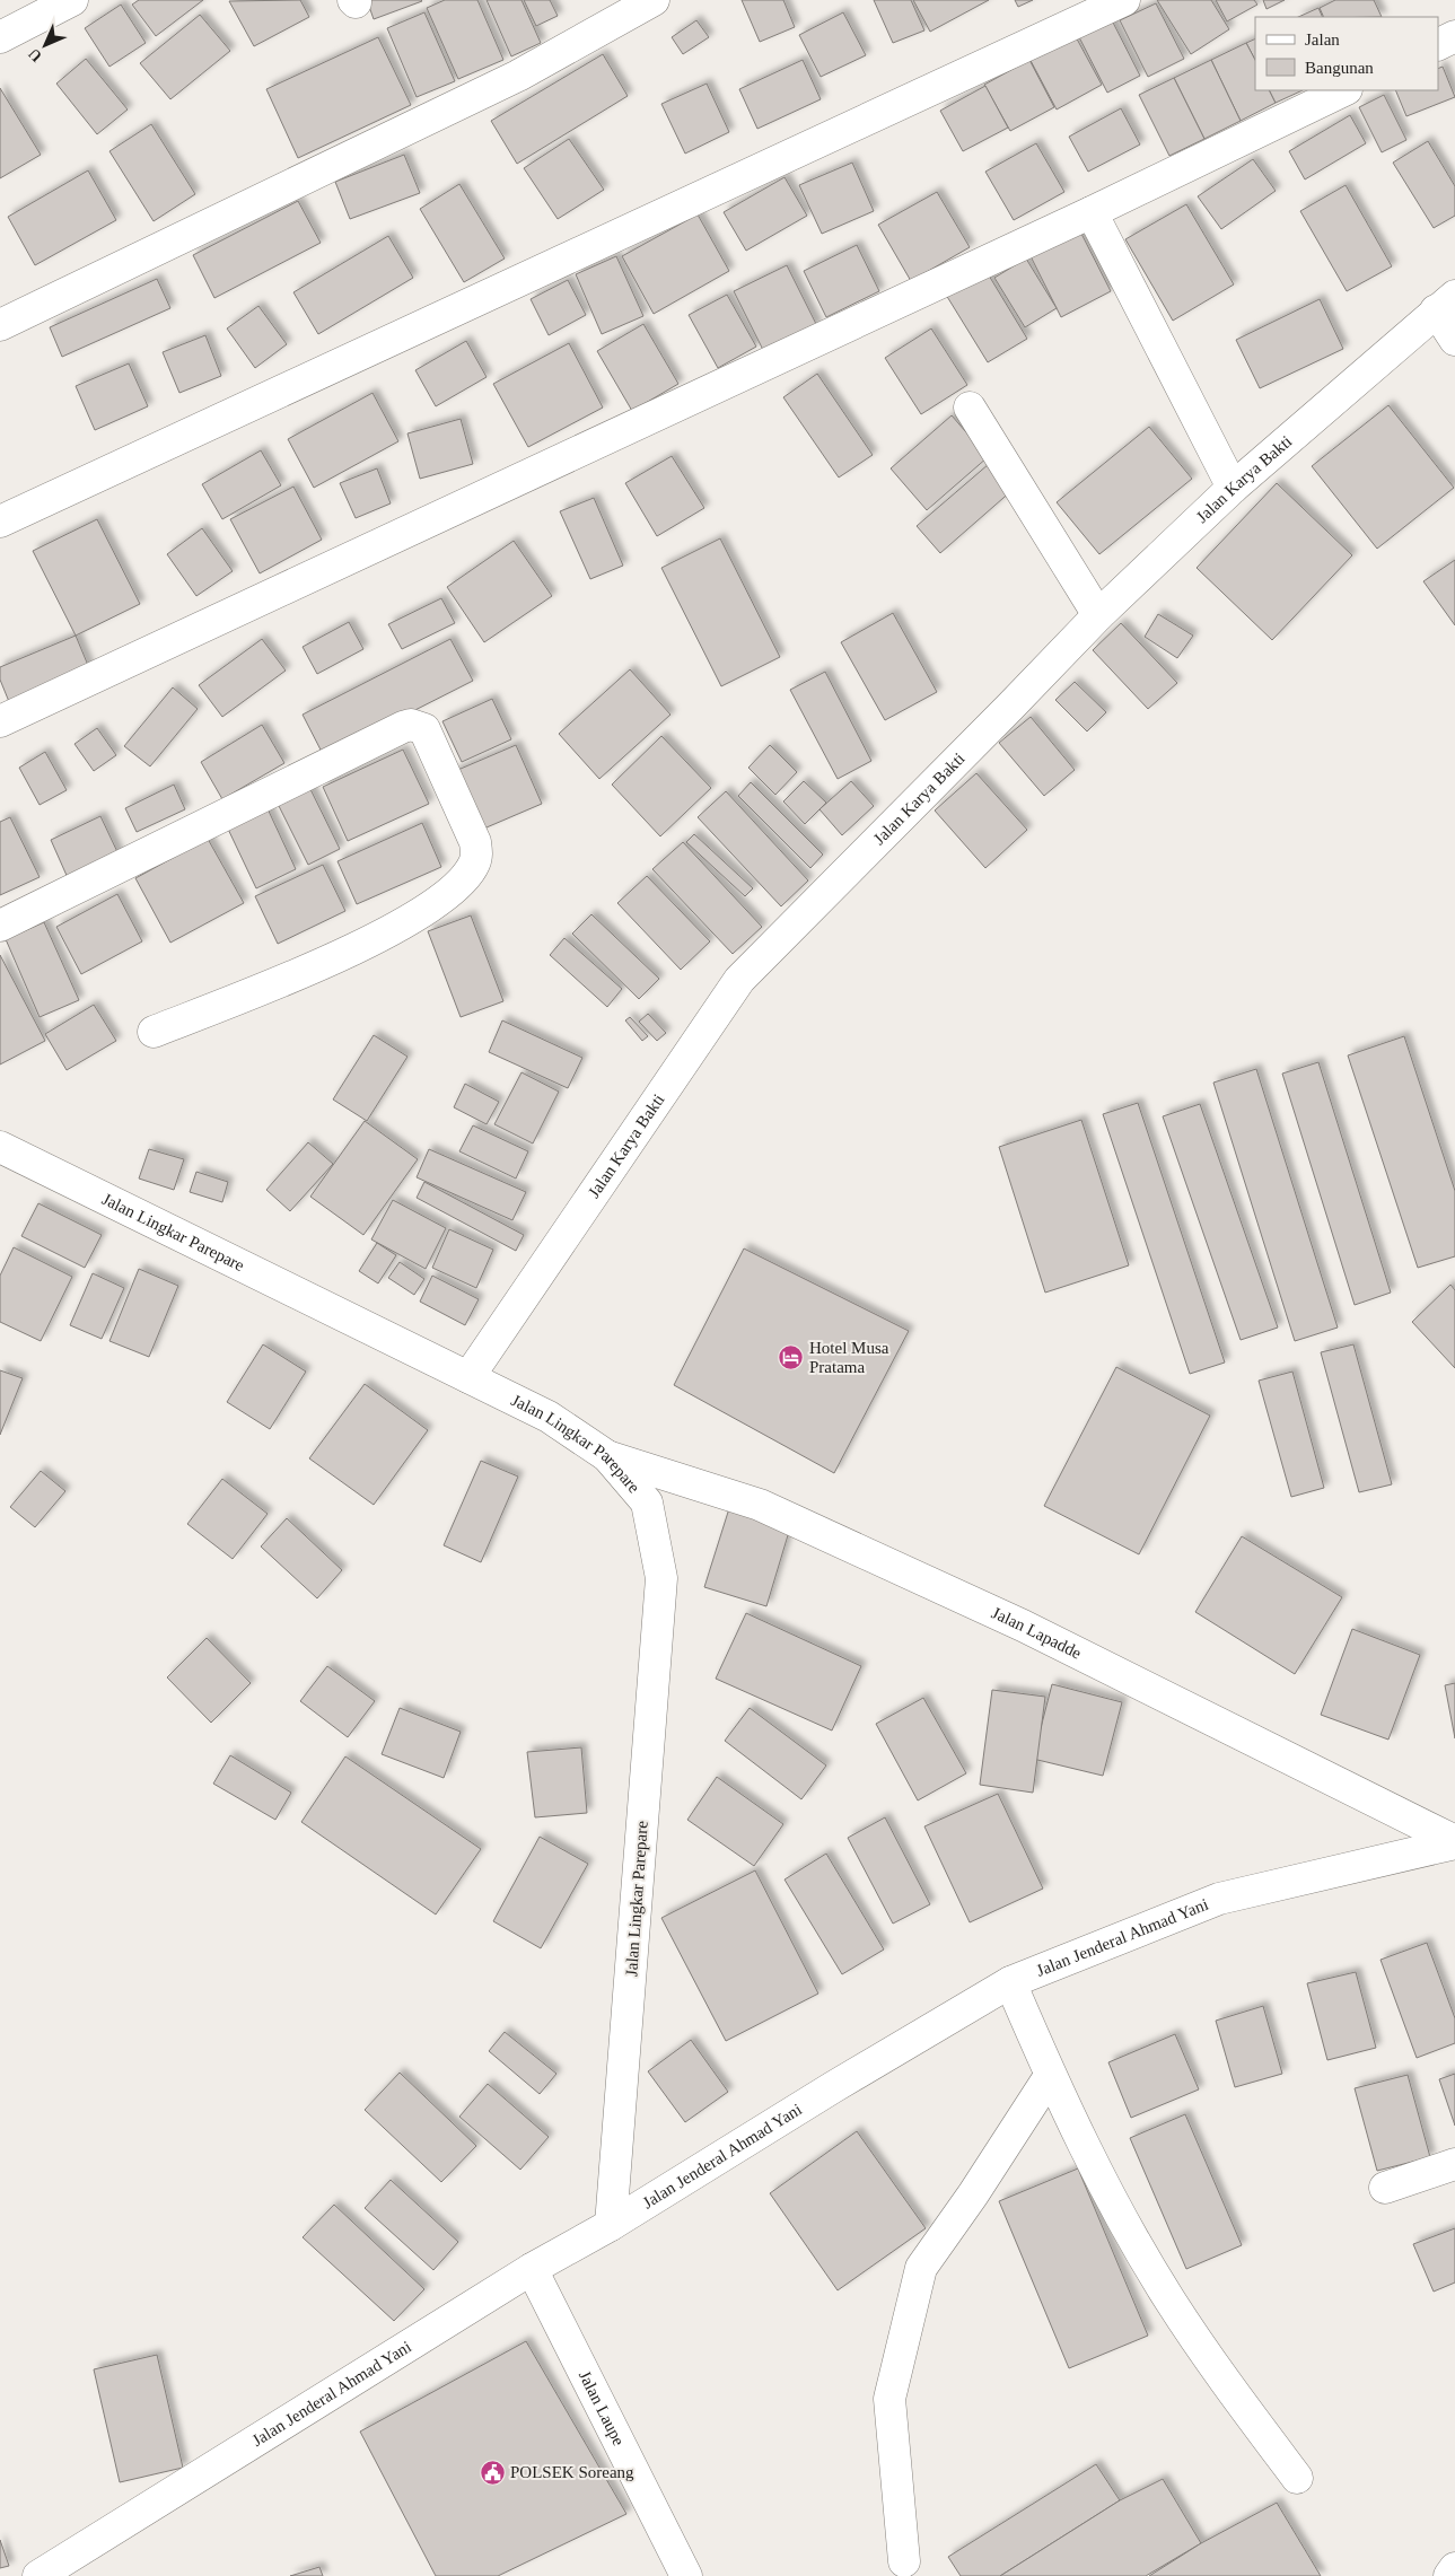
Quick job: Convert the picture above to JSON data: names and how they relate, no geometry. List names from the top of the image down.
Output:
{
  "streets": {
    "main road": [
      "Jalan Karya Bakti",
      "Jalan Lingkar Parepare",
      "Jalan Lapadde",
      "Jalan Jenderal Ahmad Yani",
      "Jalan Laupe"
    ]
  },
  "crossings": [
    ["Jalan Karya Bakti", "Jalan Lingkar Parepare"],
    ["Jalan Lingkar Parepare", "Jalan Lapadde"],
    ["Jalan Lingkar Parepare", "Jalan Jenderal Ahmad Yani"],
    ["Jalan Lapadde", "Jalan Jenderal Ahmad Yani"],
    ["Jalan Jenderal Ahmad Yani", "Jalan Laupe"]
  ],
  "places": {
    "hotel": ["Hotel Musa Pratama"],
    "public building": ["POLSEK Soreang"]
  },
  "legend": ["Jalan", "Bangunan"],
  "north": "bottom left"
}
